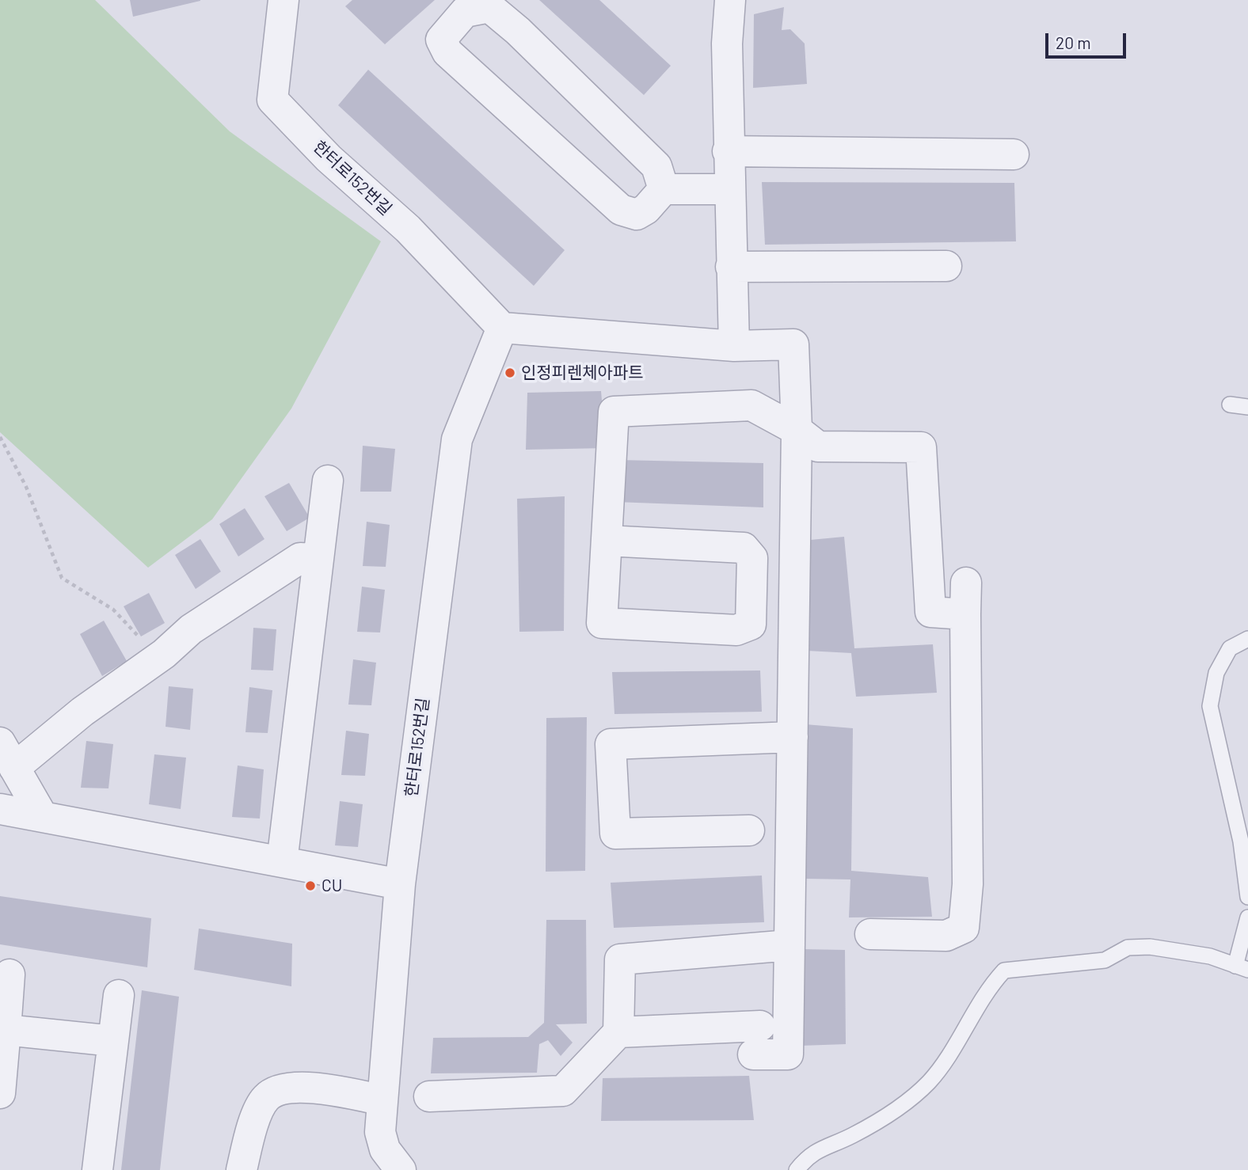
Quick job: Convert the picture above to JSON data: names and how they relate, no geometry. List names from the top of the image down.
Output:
{
  "streets": {
    "street": ["한터로152번길"]
  },
  "places": ["인정피렌체아파트", "CU"],
  "scale_bar": "20 m"
}
